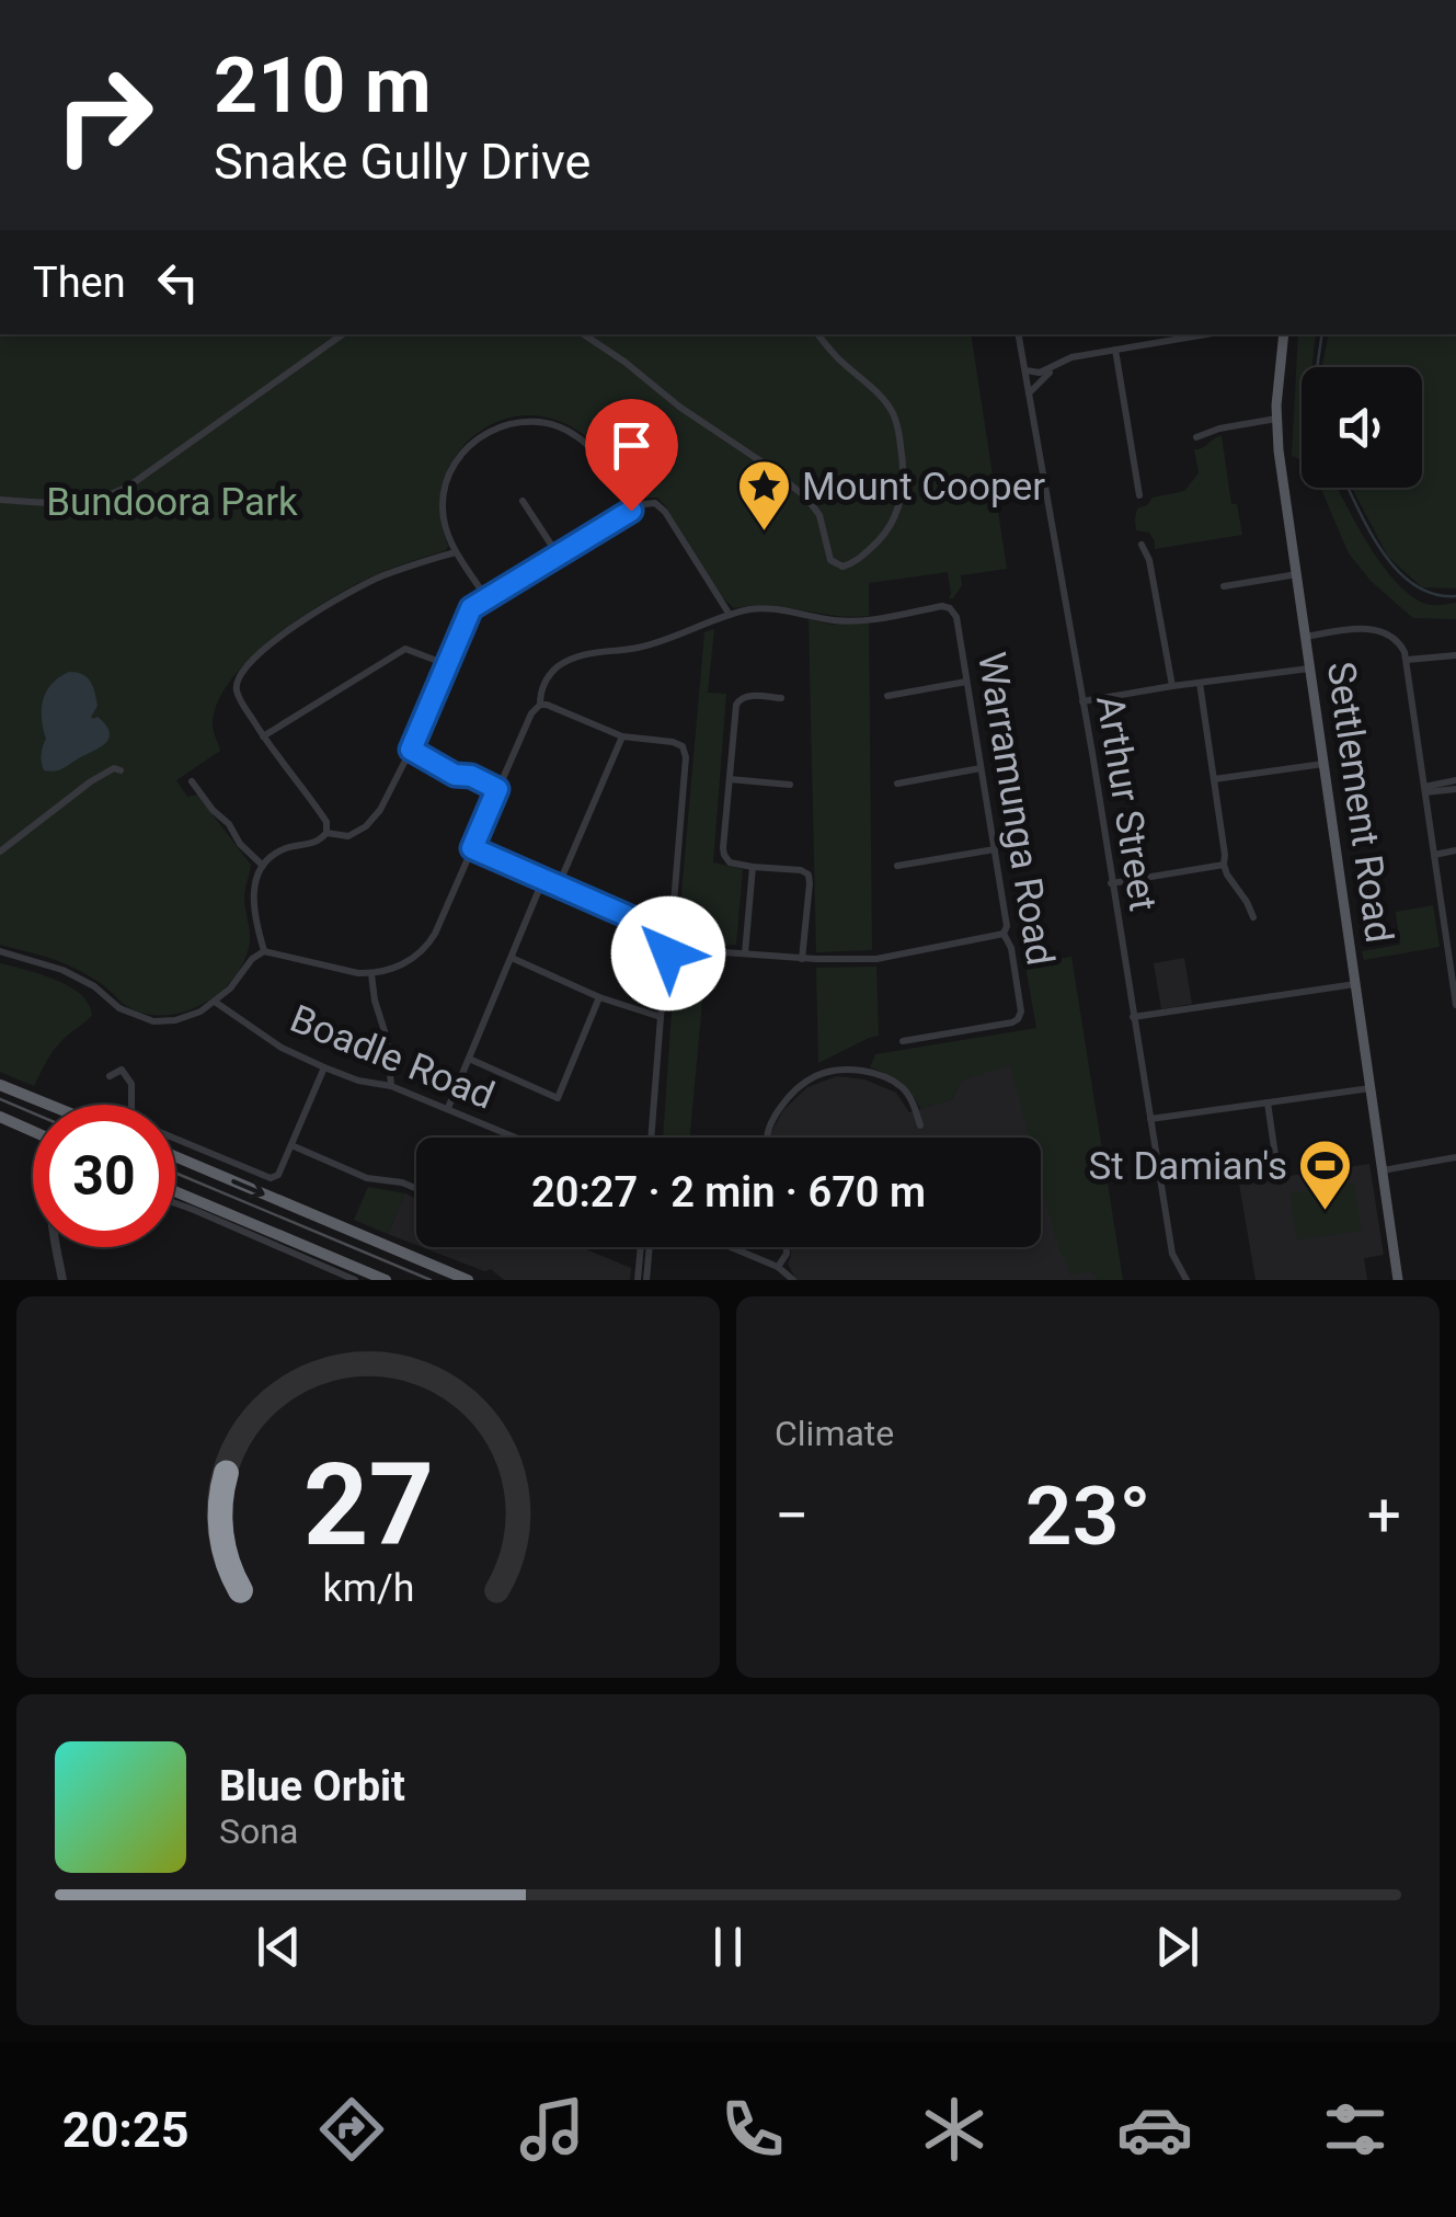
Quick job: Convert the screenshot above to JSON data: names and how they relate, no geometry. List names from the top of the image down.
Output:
{
  "streets": {
    "main road": ["Settlement Road"],
    "street": ["Arthur Street", "Warramunga Road", "Boadle Road"]
  },
  "parks": ["Bundoora Park"],
  "places": {
    "place": ["Mount Cooper"],
    "sports": ["St Damian's"]
  },
  "page": {
    "turn": ["210 m", "Snake Gully Drive"],
    "then": "Then",
    "limit": "30",
    "trip": "20:27 · 2 min · 670 m",
    "tile": "Climate",
    "heat": ["−", "23°", "+"],
    "song": ["Blue Orbit", "Sona"],
    "tabs": "20:25",
    "gauge": ["27", "km/h"]
  }
}
